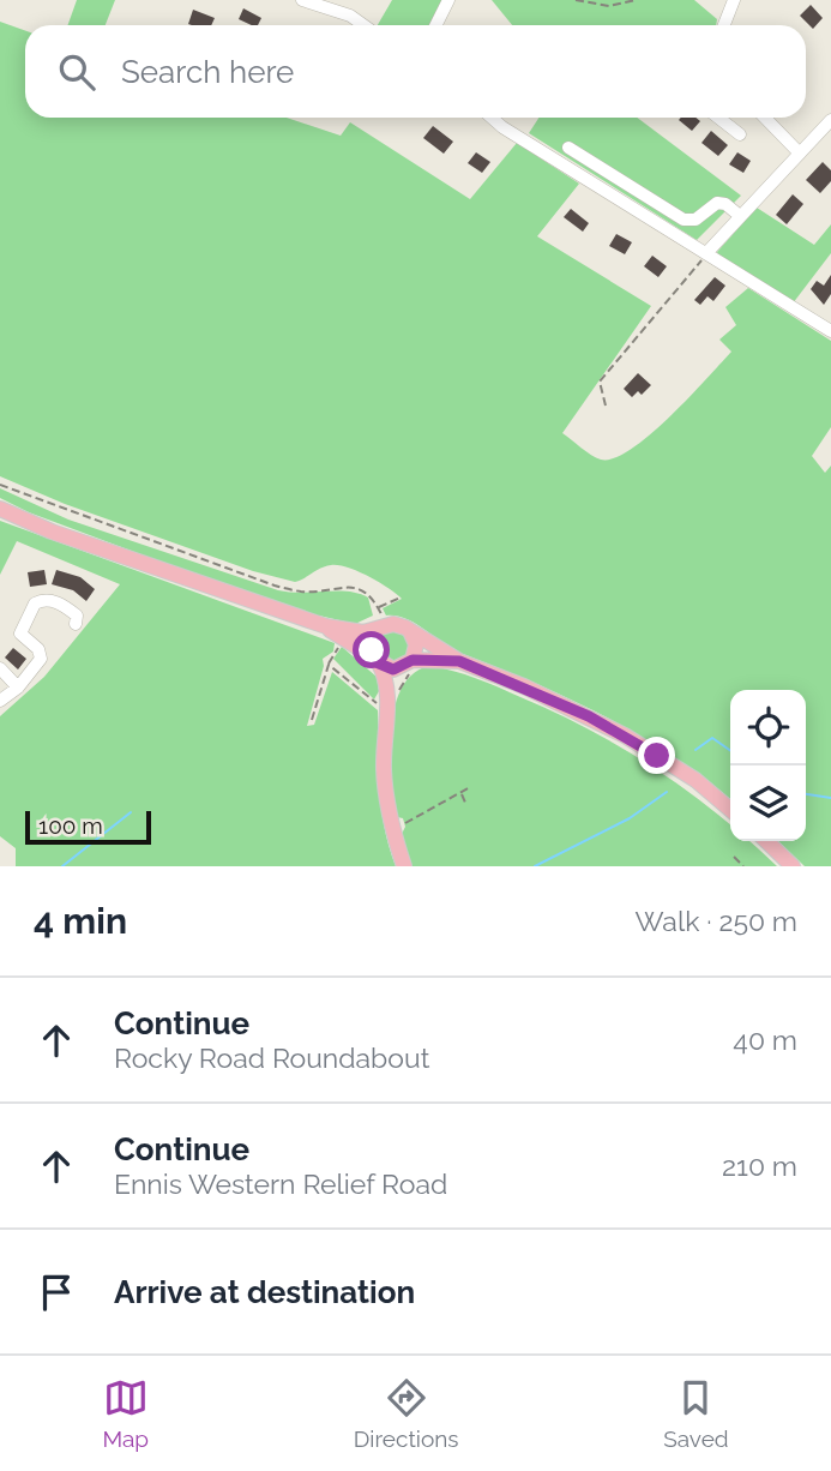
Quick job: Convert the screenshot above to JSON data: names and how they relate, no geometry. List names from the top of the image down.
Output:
{
  "scale_bar": "100 m",
  "page": {
    "search": "Search here",
    "scale": "100 m",
    "heading": ["4 min", "Walk · 250 m"],
    "list": [
      ["Continue", "Rocky Road Roundabout", "40 m"],
      ["Continue", "Ennis Western Relief Road", "210 m"],
      "Arrive at destination"
    ],
    "nav": ["Map", "Directions", "Saved"]
  }
}
